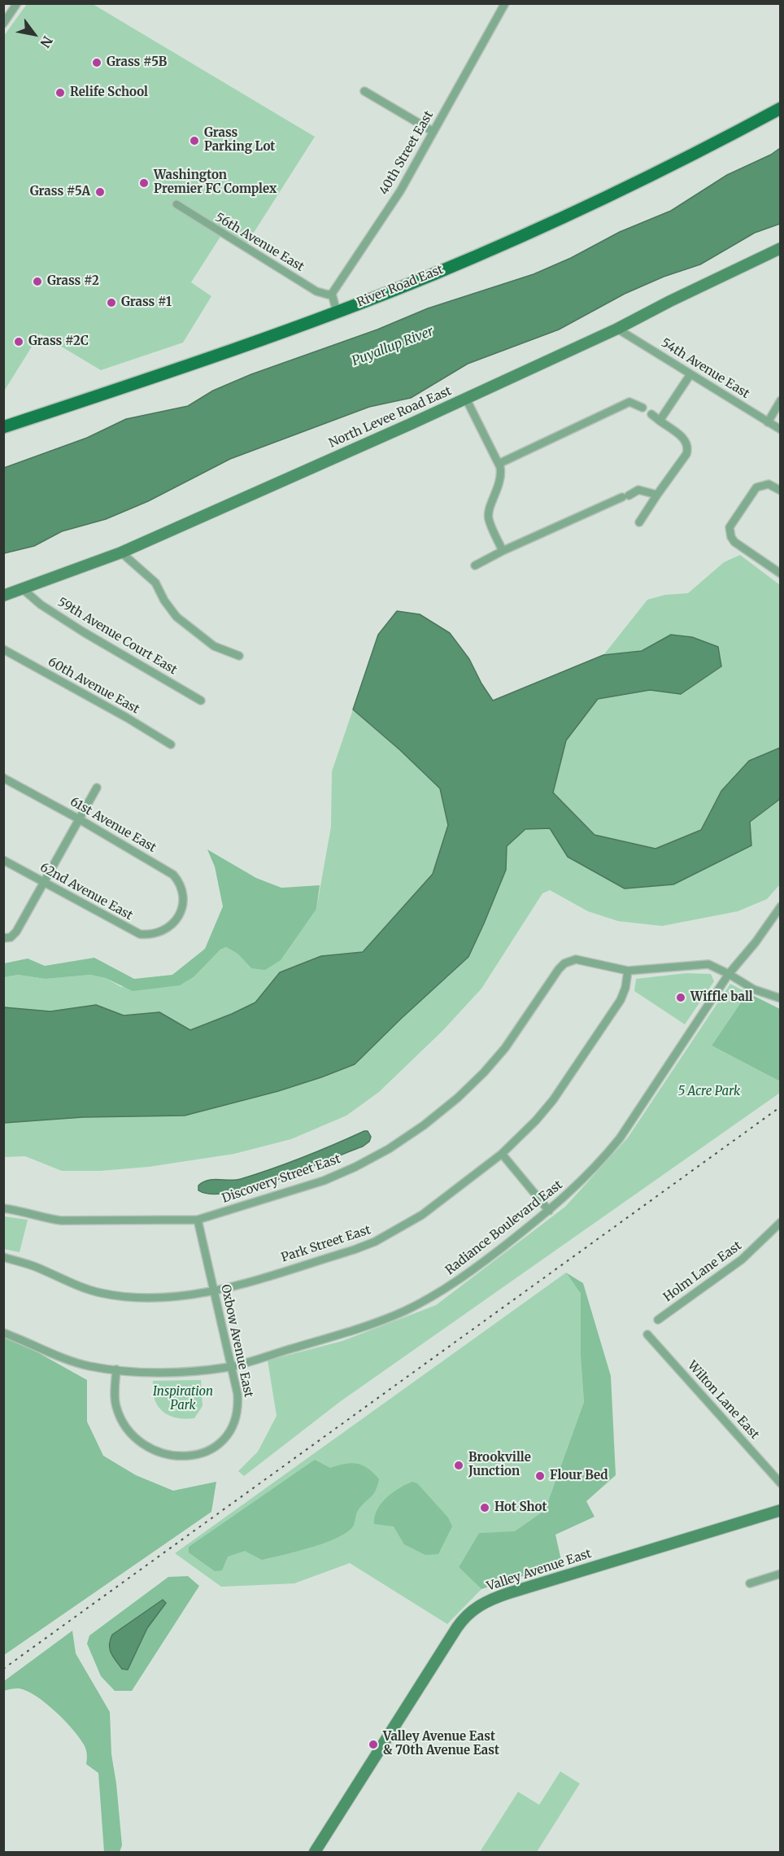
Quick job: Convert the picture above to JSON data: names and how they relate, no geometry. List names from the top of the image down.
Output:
{
  "streets": {
    "main road": ["River Road East"],
    "street": [
      "40th Street East",
      "56th Avenue East",
      "54th Avenue East",
      "North Levee Road East",
      "59th Avenue Court East",
      "60th Avenue East",
      "61st Avenue East",
      "62nd Avenue East",
      "Discovery Street East",
      "Radiance Boulevard East",
      "Park Street East",
      "Holm Lane East",
      "Oxbow Avenue East",
      "Wilton Lane East",
      "Valley Avenue East"
    ]
  },
  "crossings": [
    ["40th Street East", "56th Avenue East"],
    ["54th Avenue East", "North Levee Road East"],
    ["North Levee Road East", "59th Avenue Court East"],
    ["61st Avenue East", "62nd Avenue East"],
    ["Discovery Street East", "Park Street East"],
    ["Discovery Street East", "Oxbow Avenue East"],
    ["Radiance Boulevard East", "Oxbow Avenue East"],
    ["Park Street East", "Oxbow Avenue East"]
  ],
  "water": ["Puyallup River"],
  "parks": ["5 Acre Park", "Inspiration Park"],
  "places": [
    "Grass #5B",
    "Relife School",
    "Grass Parking Lot",
    "Washington Premier FC Complex",
    "Grass #5A",
    "Grass #2",
    "Grass #1",
    "Grass #2C",
    "Wiffle ball",
    "Brookville Junction",
    "Flour Bed",
    "Hot Shot",
    "Valley Avenue East & 70th Avenue East"
  ],
  "north": "bottom right"
}
